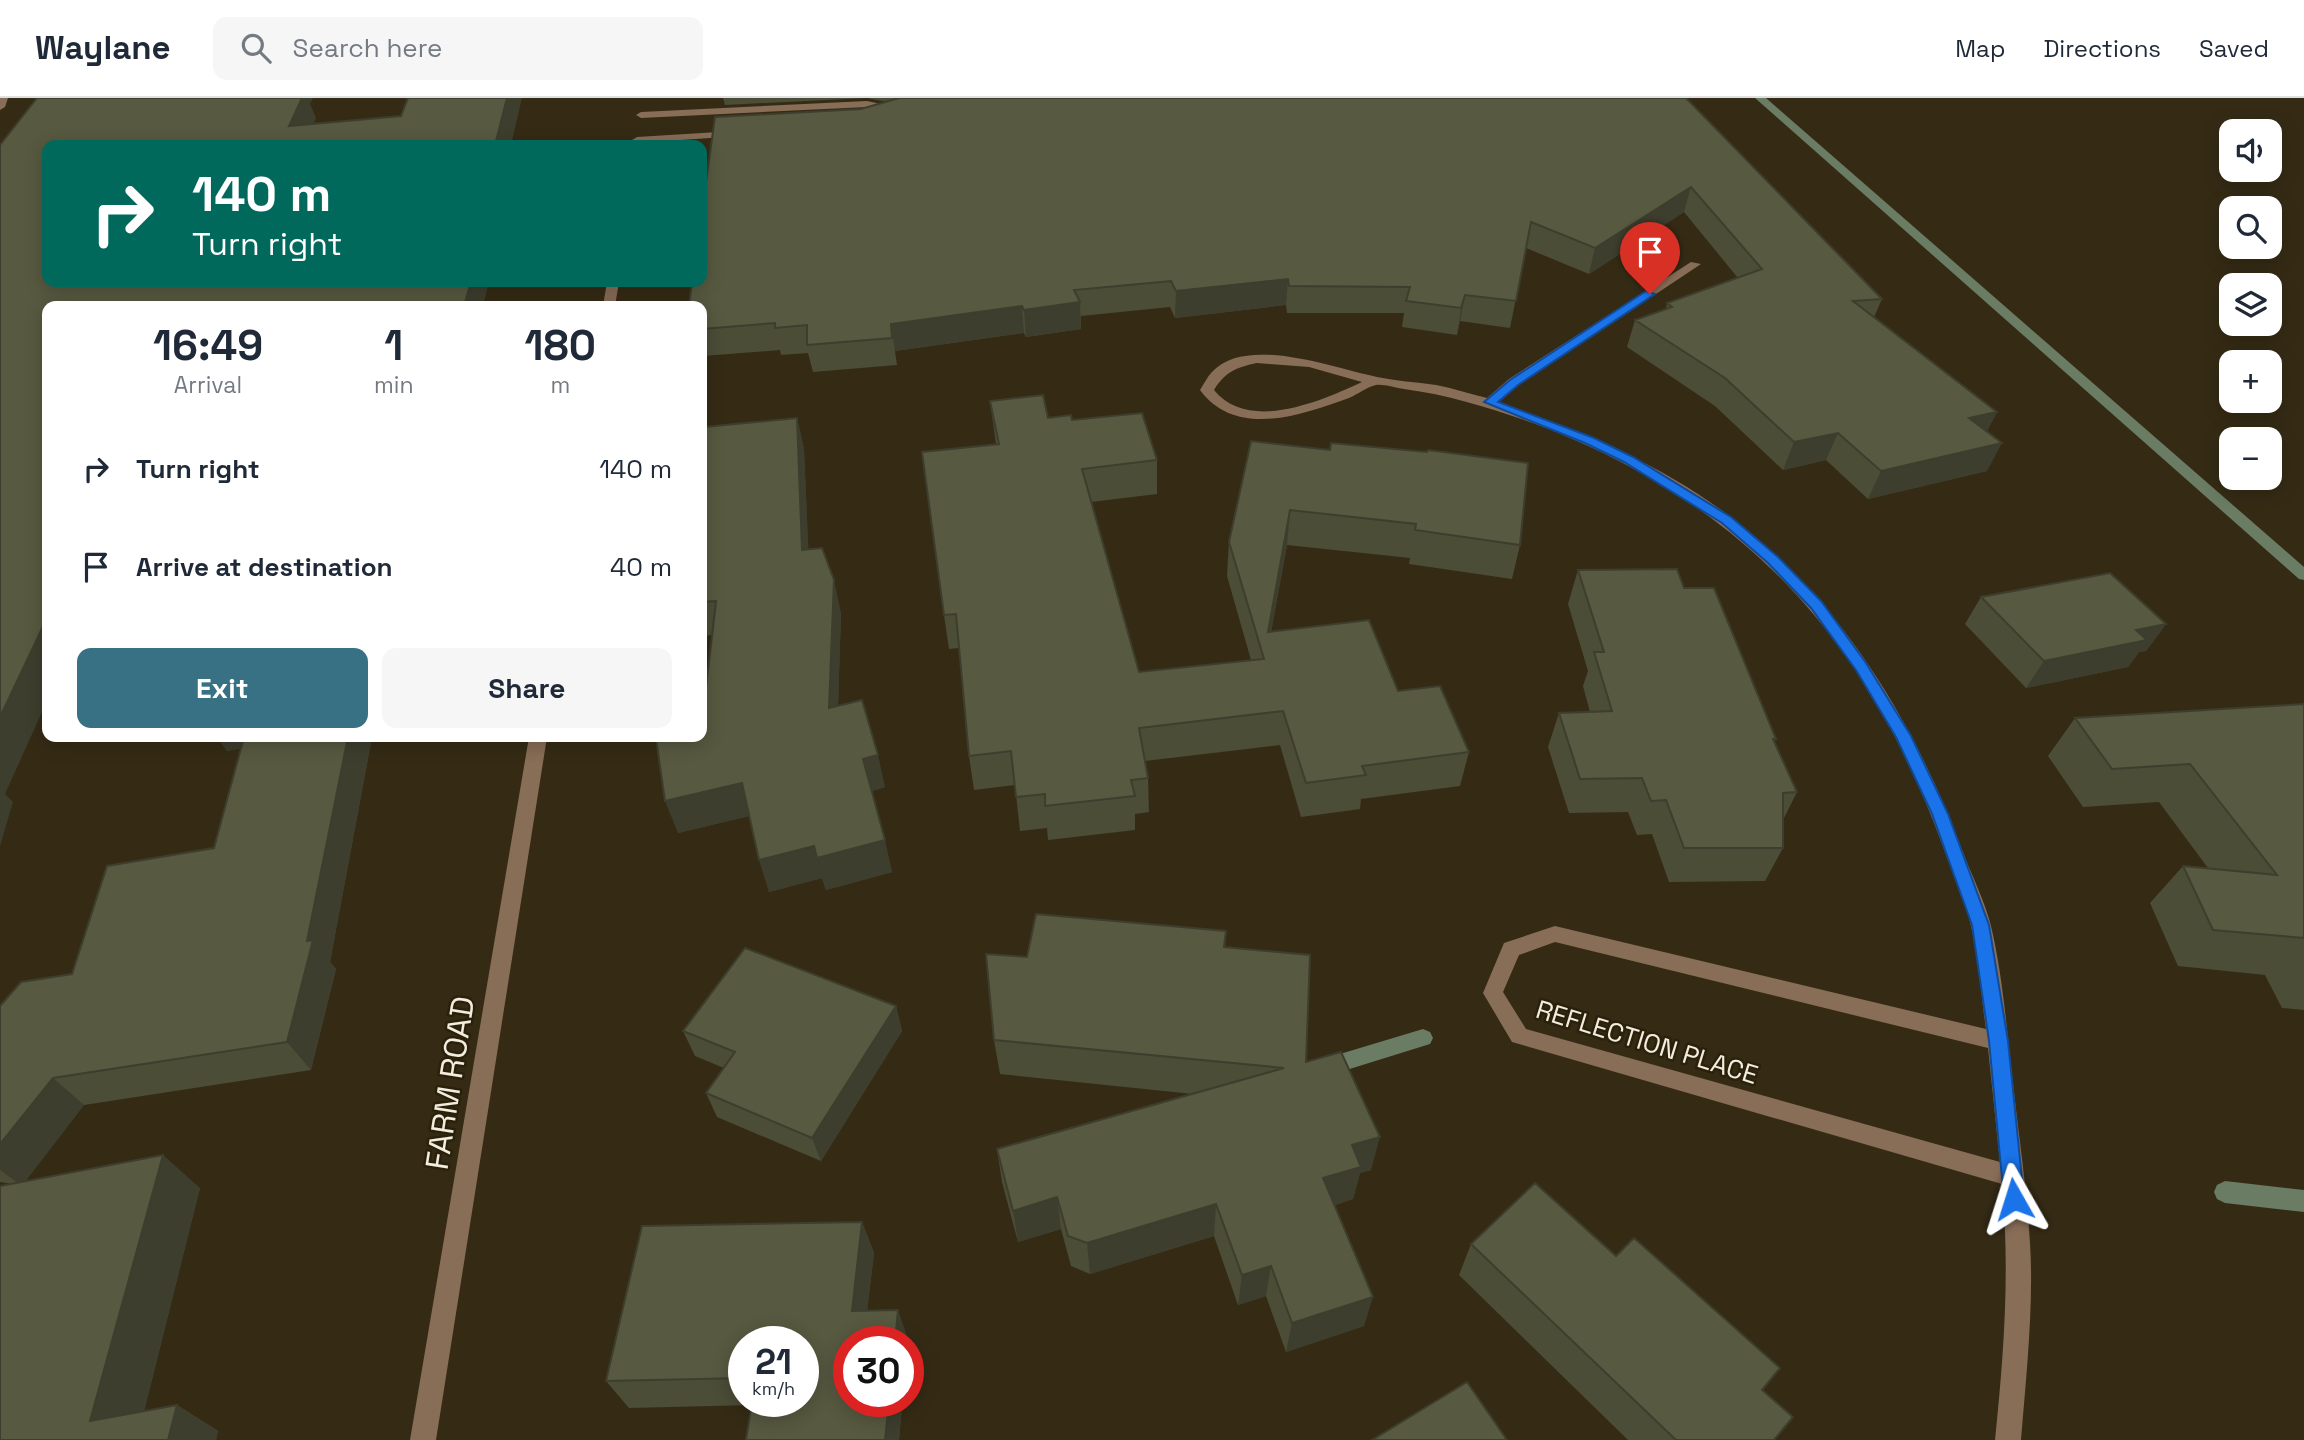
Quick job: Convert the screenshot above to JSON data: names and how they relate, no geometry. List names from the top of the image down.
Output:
{
  "streets": {
    "street": ["REFLECTION PLACE", "FARM ROAD"]
  },
  "page": {
    "header": "Waylane",
    "search": "Search here",
    "nav": ["Map", "Directions", "Saved"],
    "map_buttons": ["+", "−"],
    "turn": ["140 m", "Turn right"],
    "eta": [
      "16:49",
      "Arrival",
      "1",
      "min",
      "180",
      "m"
    ],
    "list": [
      {
        "name": "Turn right",
        "value": "140 m"
      },
      {
        "name": "Arrive at destination",
        "value": "40 m"
      }
    ],
    "buttons": ["Exit", "Share"],
    "speed": "21 km/h",
    "limit": "30"
  }
}
